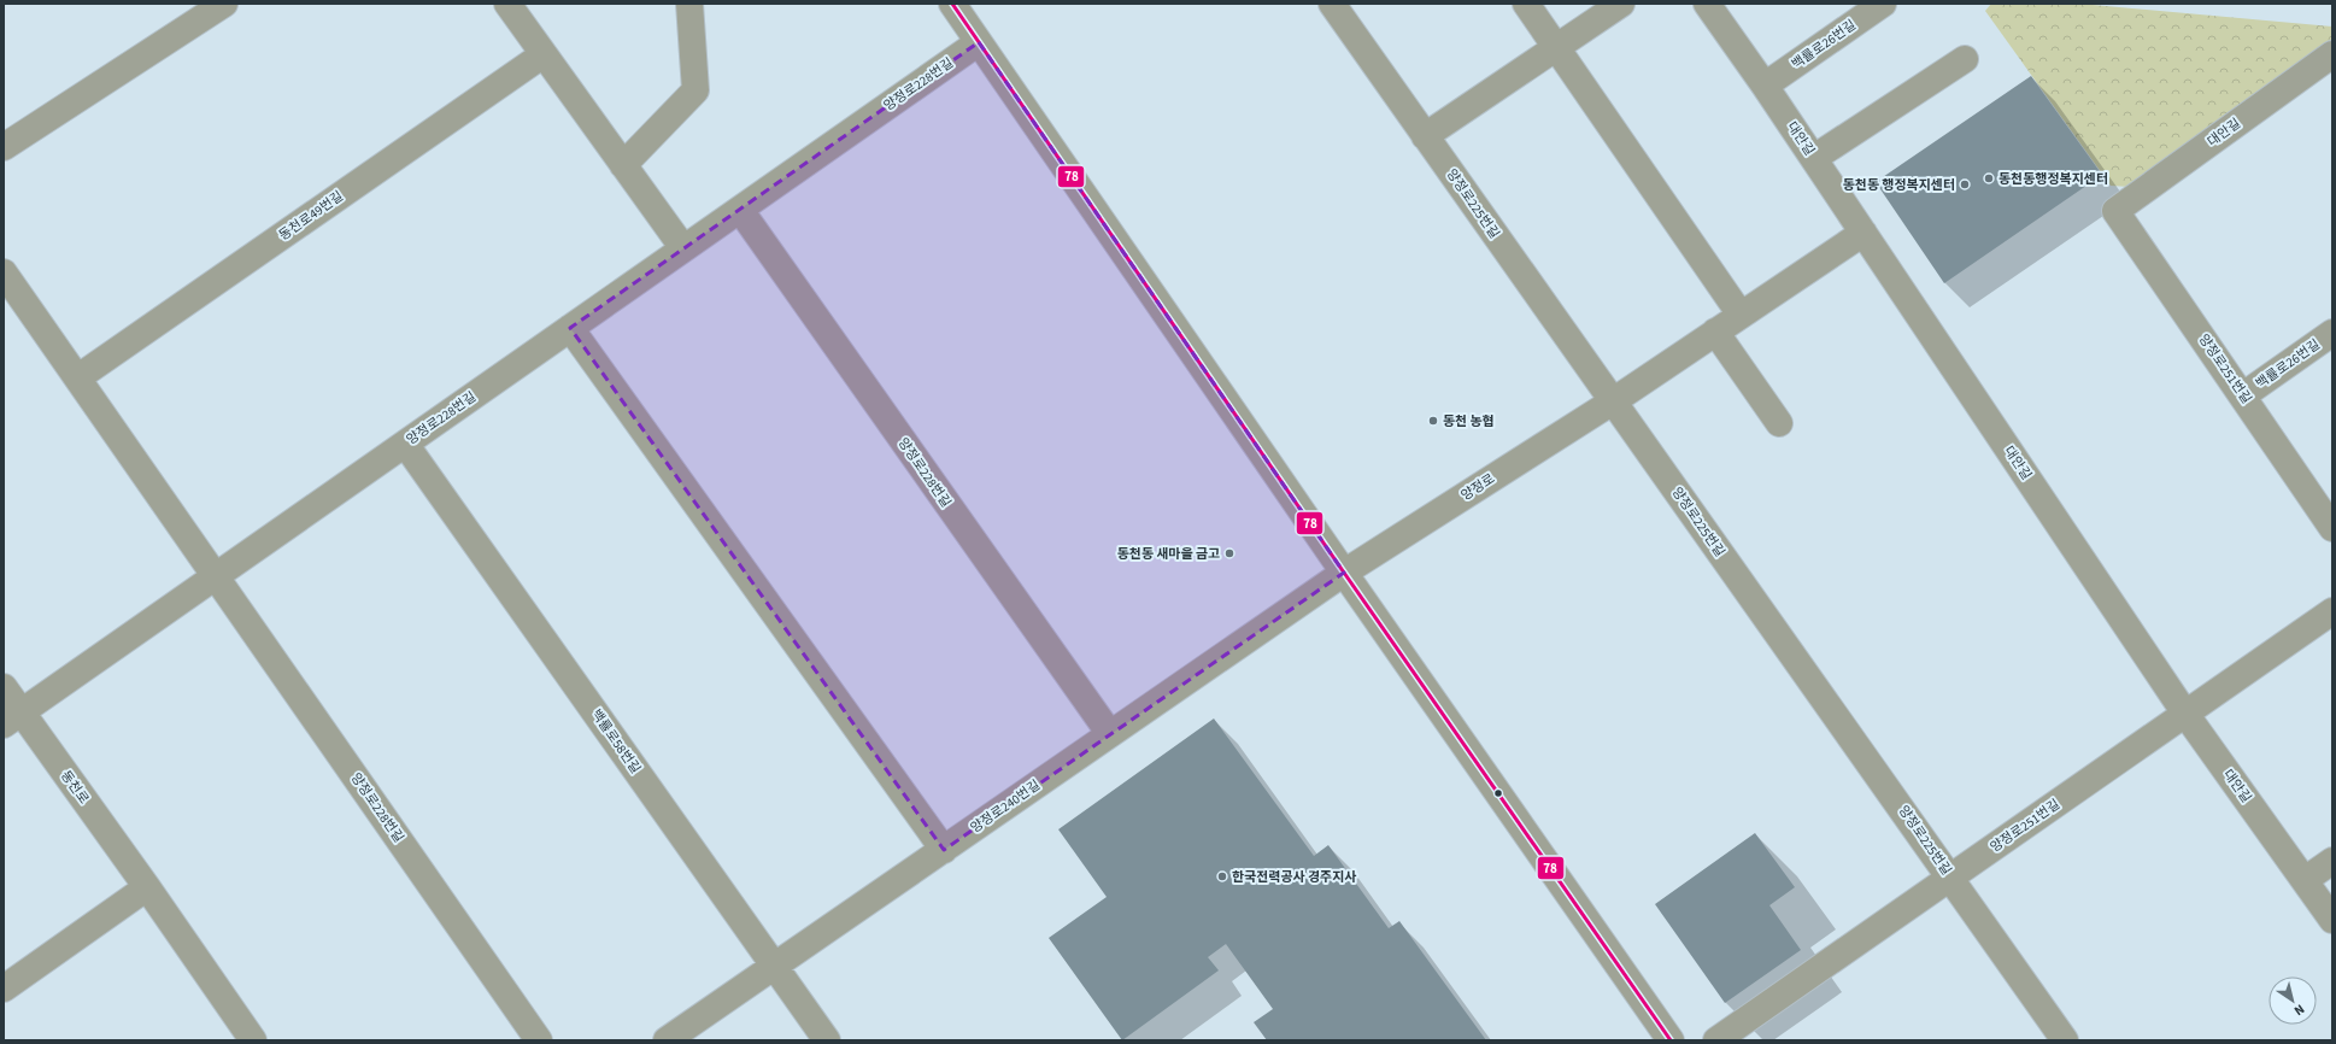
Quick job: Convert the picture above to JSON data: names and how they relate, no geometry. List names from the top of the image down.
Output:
{
  "streets": {
    "street": [
      "백률로26번길",
      "양정로228번길",
      "대안길",
      "양정로225번길",
      "동천로49번길",
      "양정로251번길",
      "양정로",
      "백률로58번길",
      "동천로",
      "양정로240번길"
    ]
  },
  "crossings": [
    ["백률로26번길", "대안길"],
    ["백률로26번길", "양정로251번길"],
    ["양정로228번길", "백률로58번길"],
    ["양정로228번길", "동천로"],
    ["양정로228번길", "양정로240번길"],
    ["대안길", "양정로251번길"],
    ["대안길", "양정로"],
    ["양정로225번길", "양정로251번길"],
    ["양정로225번길", "양정로"],
    ["양정로", "양정로240번길"],
    ["백률로58번길", "양정로240번길"]
  ],
  "places": [
    "동천동행정복지센터",
    "동천동 행정복지센터",
    "동천 농협",
    "동천동 새마을 금고",
    "한국전력공사 경주지사"
  ],
  "lines": ["transit line 78"],
  "north": "bottom right"
}
